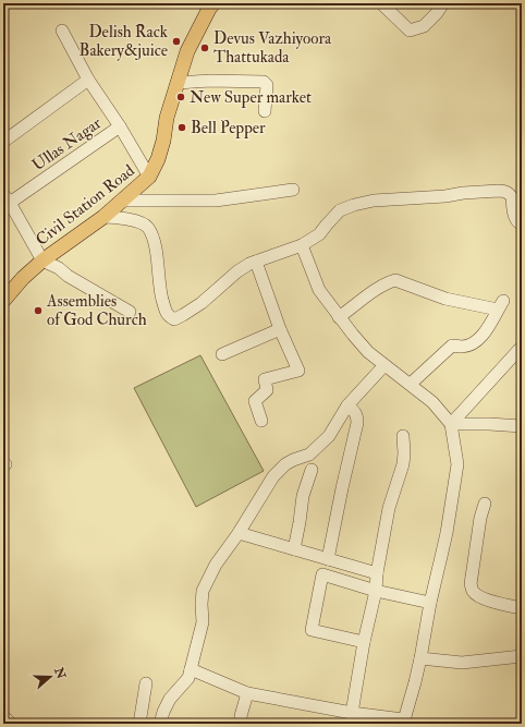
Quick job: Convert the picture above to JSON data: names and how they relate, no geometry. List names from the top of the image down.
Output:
{
  "streets": {
    "main road": ["Civil Station Road"],
    "street": ["Ullas Nagar"]
  },
  "crossings": [
    ["Ullas Nagar", "Civil Station Road"]
  ],
  "places": [
    "Delish Rack Bakery&juice",
    "Devus Vazhiyoora Thattukada",
    "New Super market",
    "Bell Pepper",
    "Assemblies of God Church"
  ],
  "north": "right"
}
